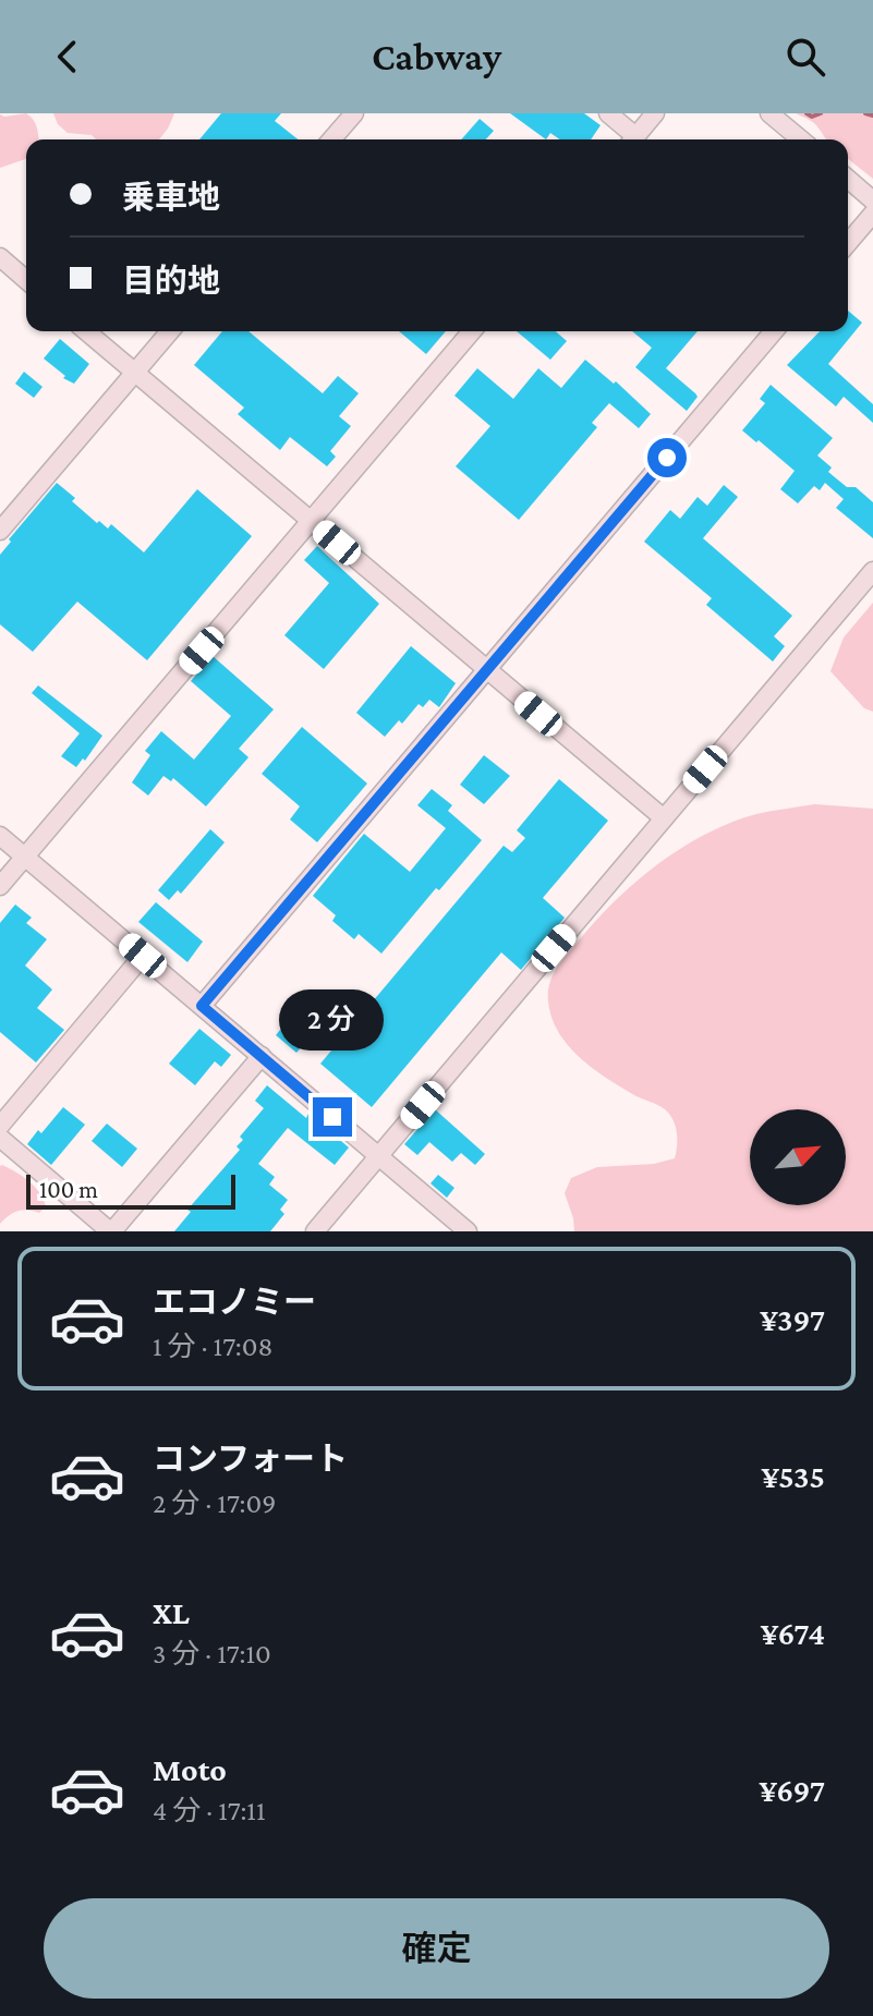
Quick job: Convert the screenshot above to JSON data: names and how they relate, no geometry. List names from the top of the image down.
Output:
{
  "scale_bar": "100 m",
  "north": "top right",
  "page": {
    "header": "Cabway",
    "banner": ["乗車地", "目的地"],
    "bubble": "2 分",
    "scale": "100 m",
    "list": [
      {
        "name": "エコノミー",
        "note": "1 分 · 17:08",
        "value": "¥397"
      },
      {
        "name": "コンフォート",
        "note": "2 分 · 17:09",
        "value": "¥535"
      },
      {
        "name": "XL",
        "note": "3 分 · 17:10",
        "value": "¥674"
      },
      {
        "name": "Moto",
        "note": "4 分 · 17:11",
        "value": "¥697"
      }
    ],
    "buttons": "確定"
  }
}
